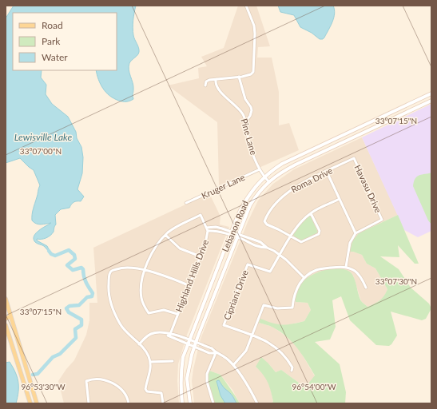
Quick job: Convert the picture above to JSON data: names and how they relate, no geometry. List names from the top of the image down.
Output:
{
  "streets": {
    "main road": ["Lebanon Road"],
    "street": [
      "Pine Lane",
      "Roma Drive",
      "Kruger Lane",
      "Havasu Drive",
      "Highland Hills Drive",
      "Cipriani Drive"
    ]
  },
  "crossings": [
    ["Pine Lane", "Kruger Lane"],
    ["Pine Lane", "Lebanon Road"],
    ["Roma Drive", "Havasu Drive"]
  ],
  "water": ["Lewisville Lake"],
  "legend": ["Road", "Park", "Water"],
  "coordinates": [
    "33°07'15\"N",
    "33°07'00\"N",
    "33°07'30\"N",
    "96°53'30\"W",
    "96°54'00\"W"
  ]
}
